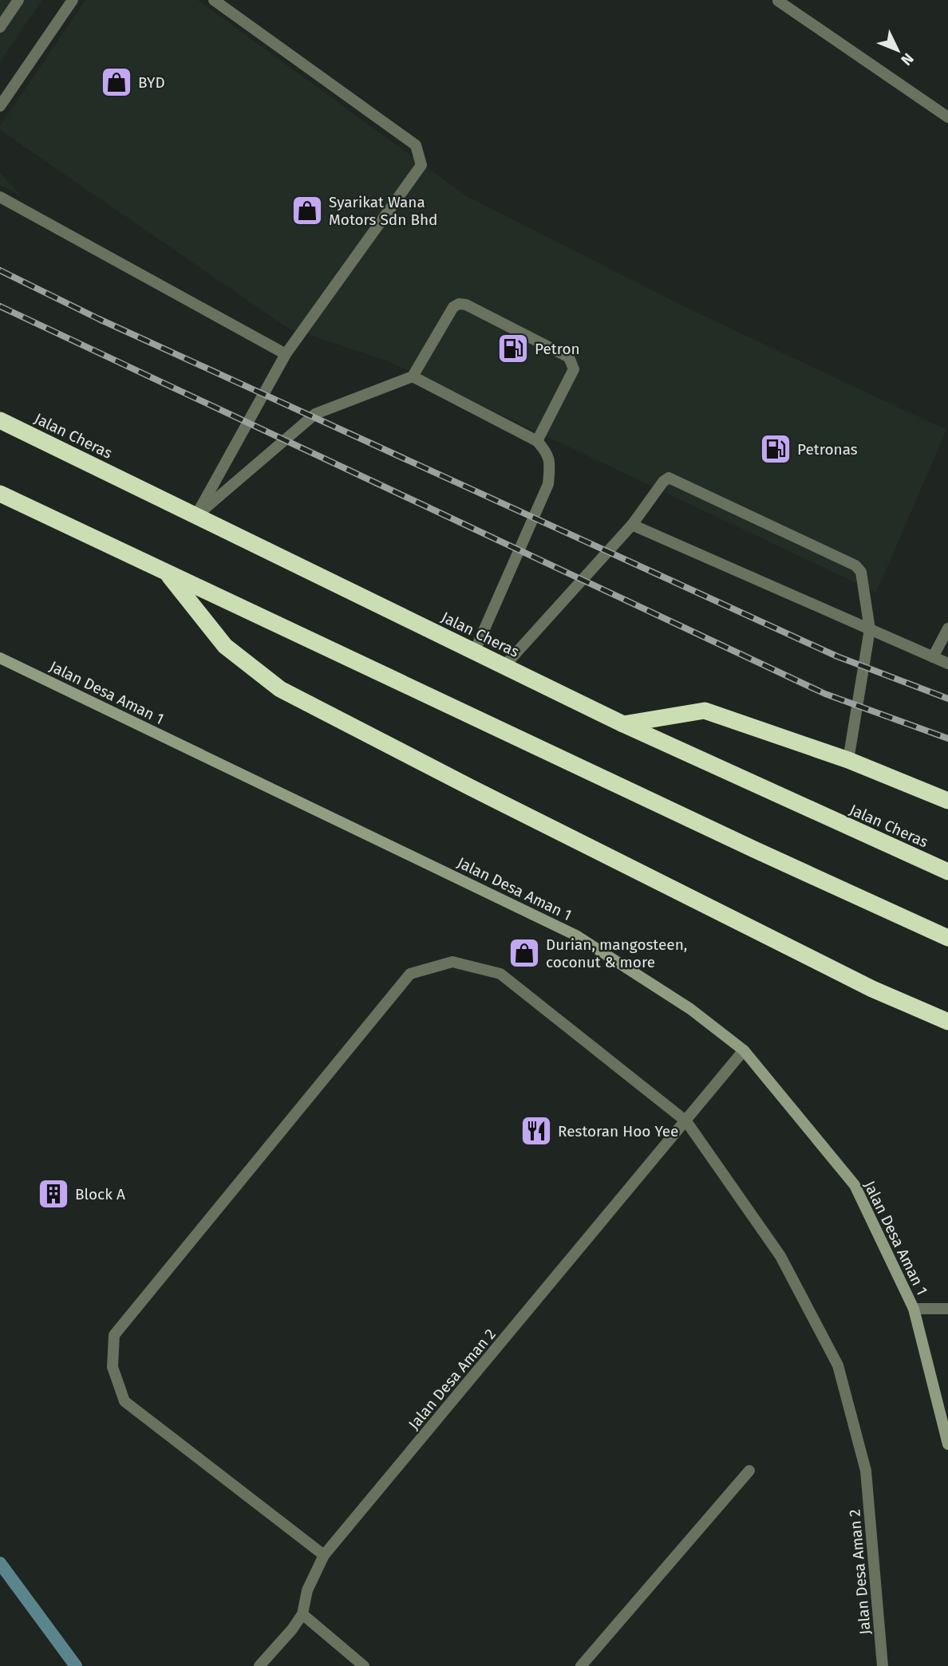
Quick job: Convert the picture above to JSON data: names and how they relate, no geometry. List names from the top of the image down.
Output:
{
  "streets": {
    "highway": ["Jalan Cheras"],
    "street": ["Jalan Desa Aman 1", "Jalan Desa Aman 2"]
  },
  "crossings": [
    ["Jalan Desa Aman 1", "Jalan Desa Aman 2"]
  ],
  "places": {
    "shop": ["BYD", "Syarikat Wana Motors Sdn Bhd", "Durian, mangosteen, coconut & more"],
    "fuel station": ["Petron", "Petronas"],
    "restaurant": ["Restoran Hoo Yee"],
    "building": ["Block A"]
  },
  "north": "bottom right"
}
